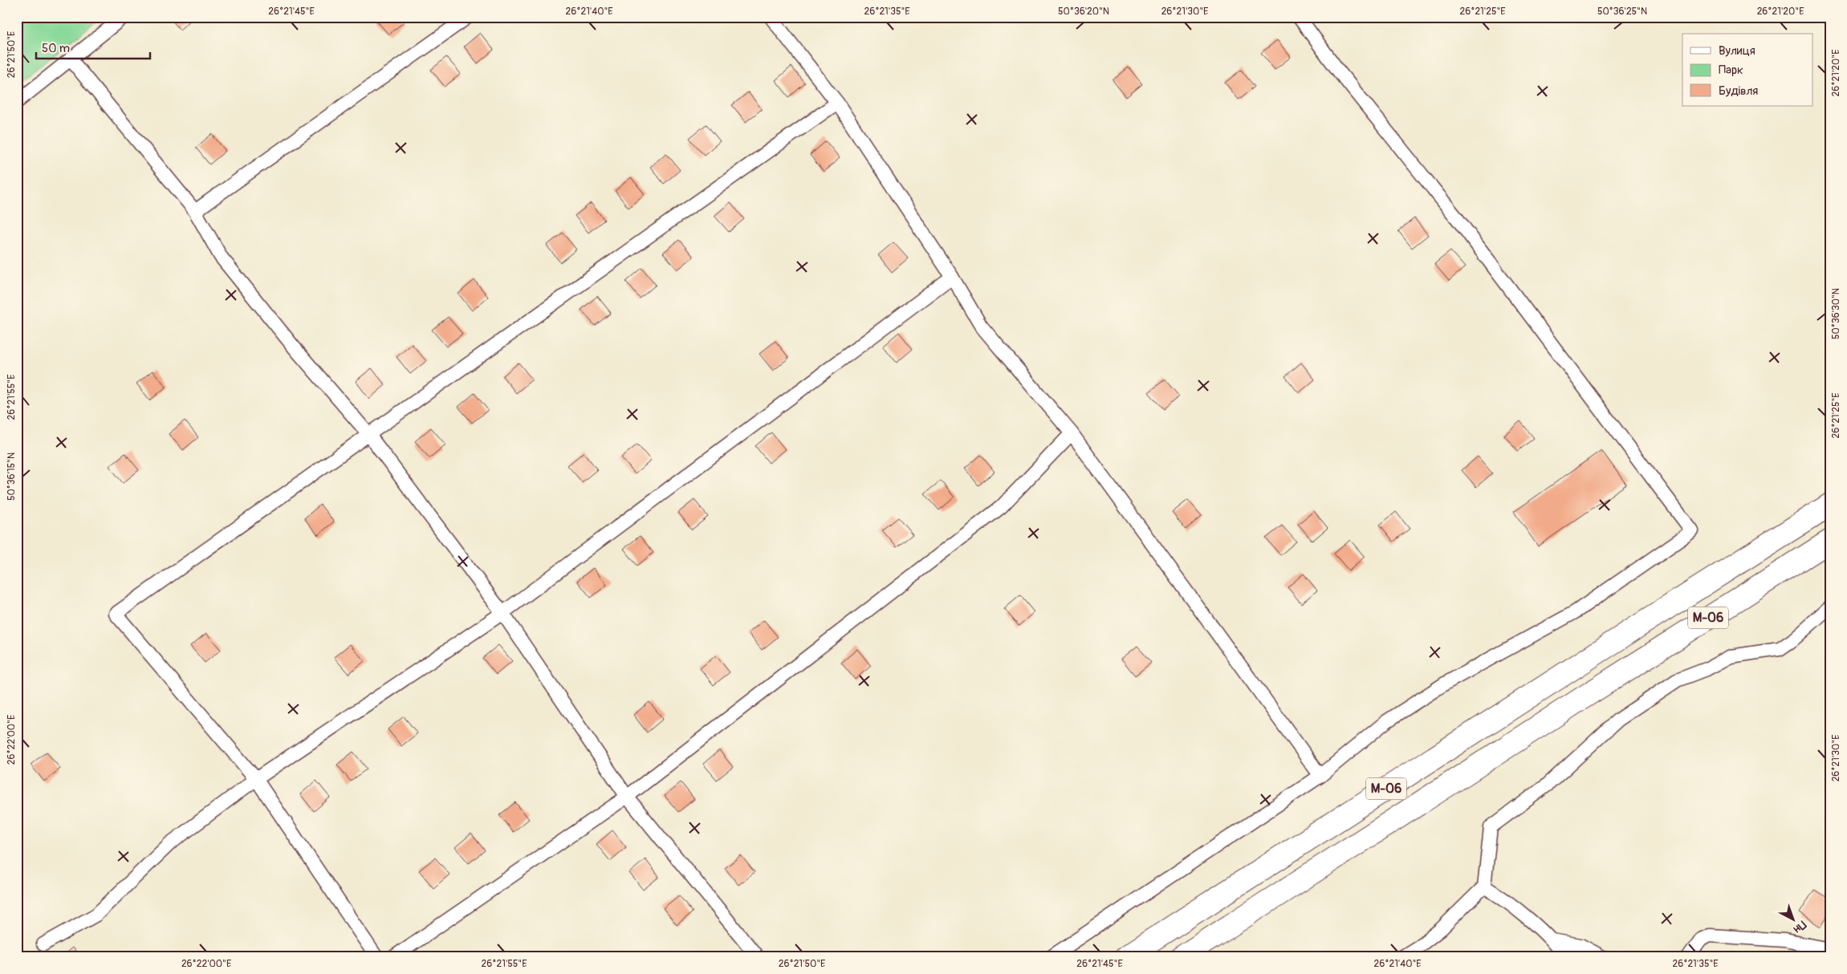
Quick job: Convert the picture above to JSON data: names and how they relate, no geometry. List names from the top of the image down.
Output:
{
  "streets": {
    "highway": ["М-06"]
  },
  "legend": ["Вулиця", "Парк", "Будівля"],
  "scale_bar": "50 m",
  "north": "bottom right",
  "coordinates": [
    "26°21'45\"E",
    "26°21'40\"E",
    "26°21'35\"E",
    "50°36'20\"N",
    "26°21'30\"E",
    "26°21'25\"E",
    "50°36'25\"N",
    "26°21'20\"E",
    "26°21'50\"E",
    "50°36'30\"N",
    "26°21'55\"E",
    "50°36'15\"N",
    "26°22'00\"E"
  ]
}
